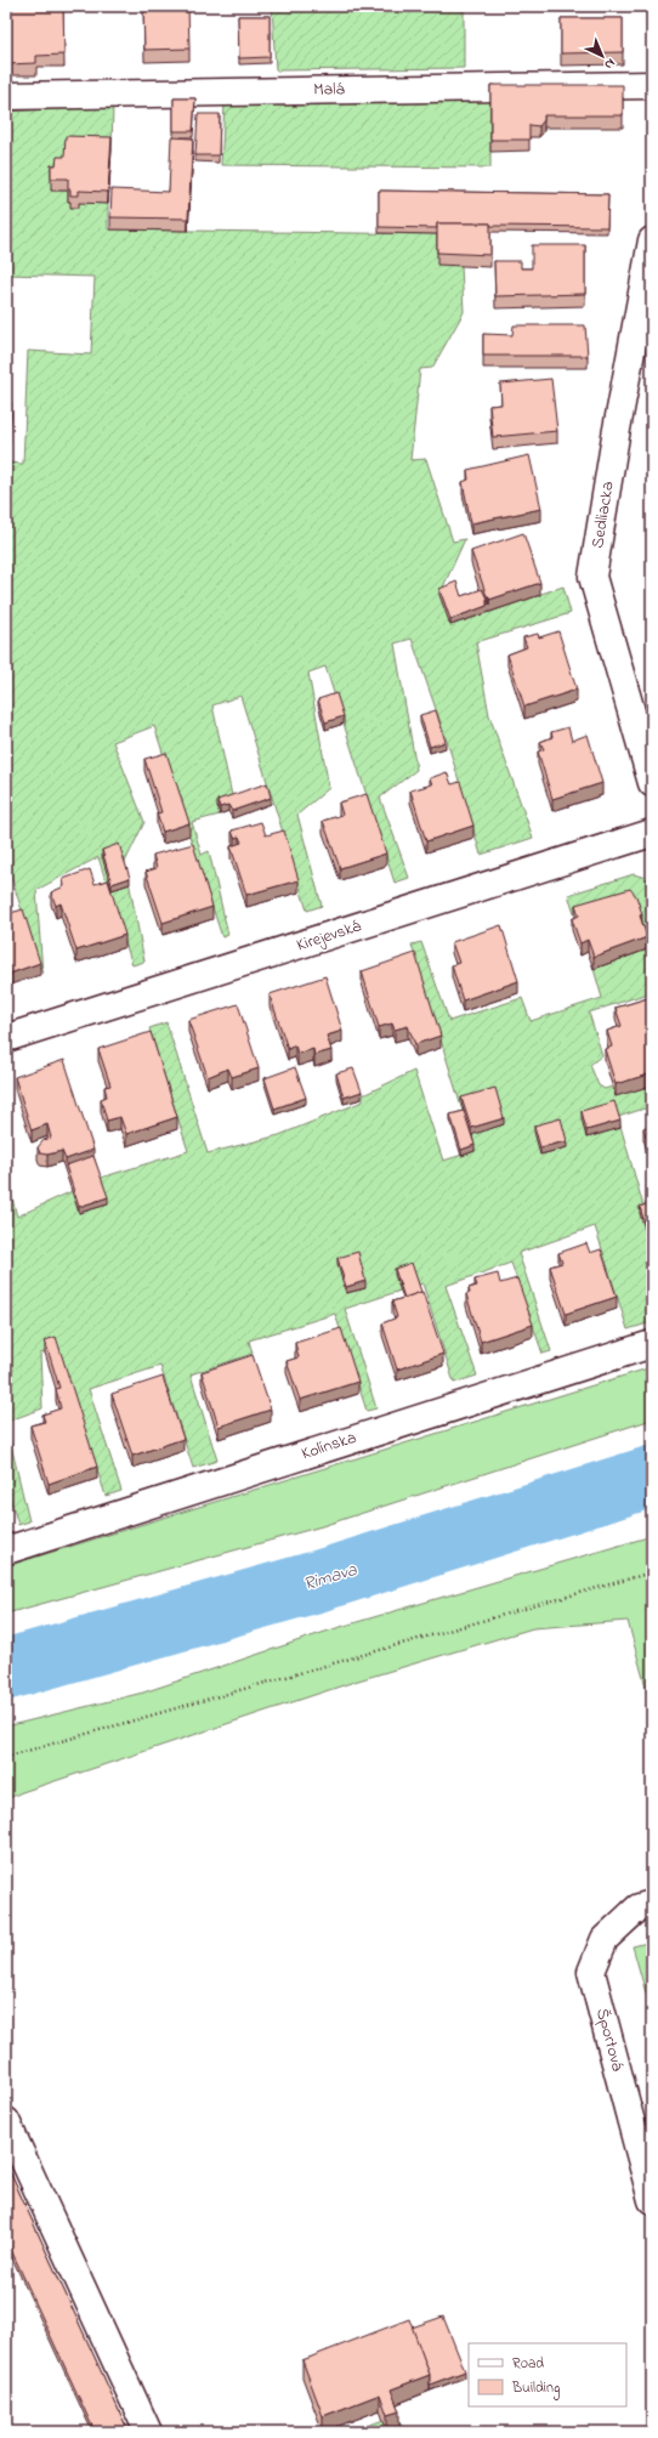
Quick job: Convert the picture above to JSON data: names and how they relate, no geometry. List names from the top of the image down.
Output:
{
  "streets": {
    "street": [
      "Malá",
      "Sedliacka",
      "Kirejevská",
      "Kolínska",
      "Športová"
    ]
  },
  "water": ["Rimava"],
  "legend": ["Road", "Building"],
  "north": "bottom right"
}
